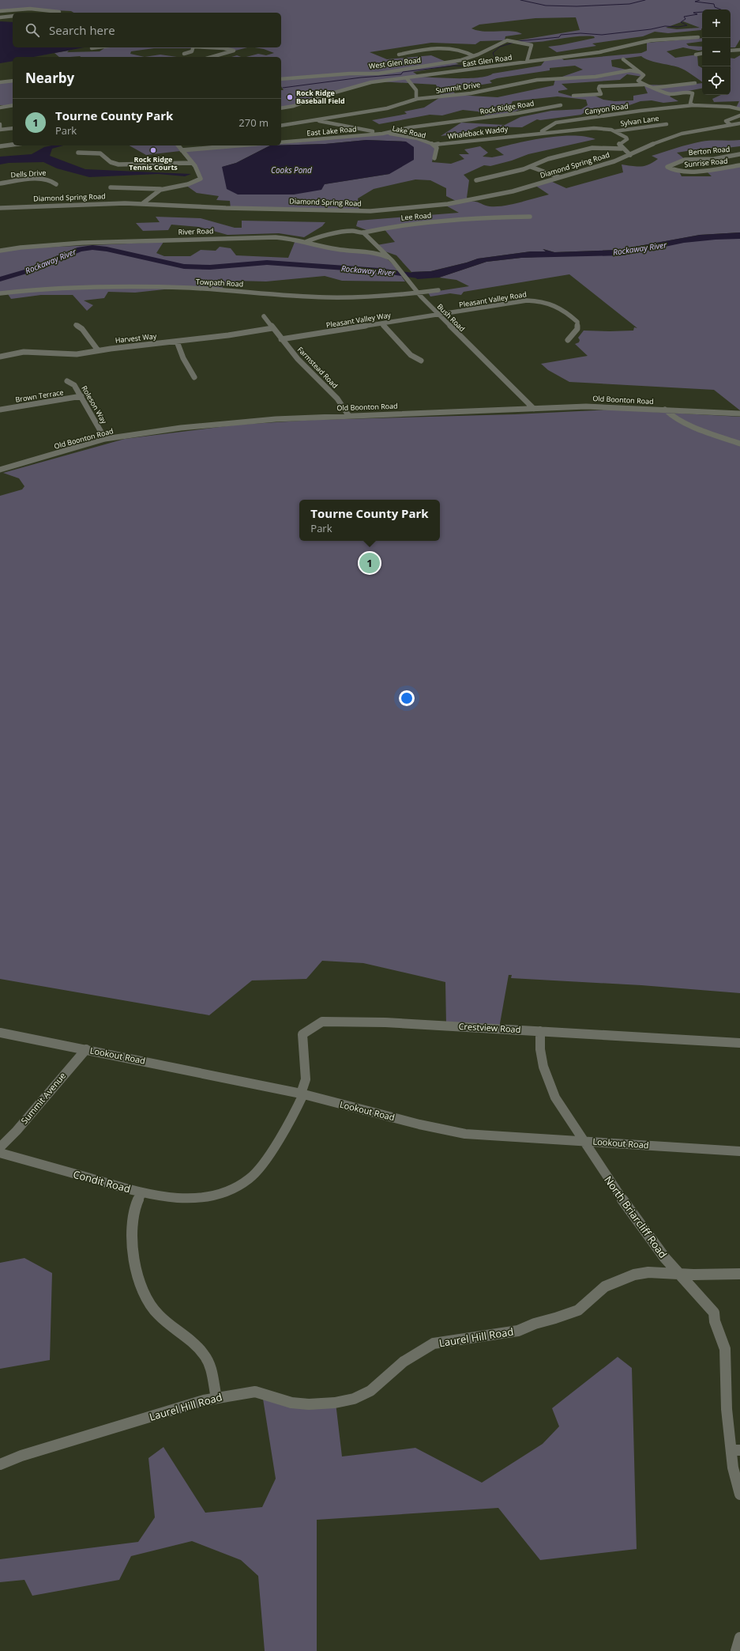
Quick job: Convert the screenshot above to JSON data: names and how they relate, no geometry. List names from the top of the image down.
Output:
{
  "streets": {
    "street": [
      "East Glen Road",
      "West Glen Road",
      "Summit Drive",
      "Rock Ridge Road",
      "Canyon Road",
      "Sylvan Lane",
      "East Lake Road",
      "Lake Road",
      "Whaleback Waddy",
      "Berton Road",
      "Sunrise Road",
      "Diamond Spring Road",
      "Dells Drive",
      "Lee Road",
      "River Road",
      "Towpath Road",
      "Pleasant Valley Road",
      "Bush Road",
      "Pleasant Valley Way",
      "Harvest Way",
      "Farmstead Road",
      "Brown Terrace",
      "Old Boonton Road",
      "Roleson Way",
      "Crestview Road",
      "Lookout Road",
      "Summit Avenue",
      "Condit Road",
      "North Briarcliff Road",
      "Laurel Hill Road"
    ]
  },
  "crossings": [
    ["East Glen Road", "West Glen Road"],
    ["Rock Ridge Road", "East Lake Road"],
    ["Rock Ridge Road", "Lake Road"],
    ["Canyon Road", "Whaleback Waddy"],
    ["East Lake Road", "Lake Road"],
    ["Lake Road", "Whaleback Waddy"],
    ["Berton Road", "Sunrise Road"],
    ["Lee Road", "River Road"],
    ["Lee Road", "Bush Road"],
    ["River Road", "Bush Road"],
    ["Towpath Road", "Bush Road"],
    ["Pleasant Valley Road", "Bush Road"],
    ["Pleasant Valley Road", "Pleasant Valley Way"],
    ["Bush Road", "Pleasant Valley Way"],
    ["Bush Road", "Old Boonton Road"],
    ["Pleasant Valley Way", "Farmstead Road"],
    ["Harvest Way", "Farmstead Road"],
    ["Farmstead Road", "Old Boonton Road"],
    ["Brown Terrace", "Roleson Way"],
    ["Old Boonton Road", "Roleson Way"],
    ["Crestview Road", "Lookout Road"],
    ["Crestview Road", "North Briarcliff Road"],
    ["Lookout Road", "Summit Avenue"],
    ["Lookout Road", "North Briarcliff Road"],
    ["Condit Road", "Laurel Hill Road"],
    ["North Briarcliff Road", "Laurel Hill Road"]
  ],
  "water": ["Cooks Pond", "Rockaway River"],
  "places": ["Rock Ridge Baseball Field", "Rock Ridge Tennis Courts"],
  "page": {
    "map_buttons": ["+", "−"],
    "search": "Search here",
    "heading": "Nearby",
    "list": [
      {
        "mark": "1",
        "name": "Tourne County Park",
        "note": "Park",
        "value": "270 m"
      }
    ],
    "popup": ["Tourne County Park", "Park"],
    "pins": "1"
  }
}
